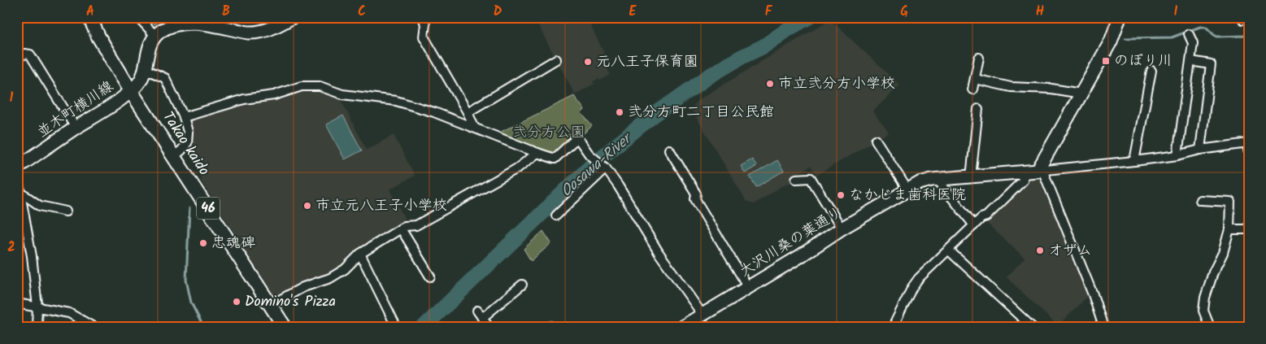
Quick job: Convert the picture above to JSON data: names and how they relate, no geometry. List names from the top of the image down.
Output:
{
  "streets": {
    "main road": ["Takao kaido", "46"],
    "street": ["並木町横川線", "大沢川桑の葉通り"]
  },
  "crossings": [
    ["並木町横川線", "Takao kaido"]
  ],
  "water": ["Oosawa-River"],
  "parks": ["弐分方公園"],
  "places": {
    "transit": ["のぼり川"],
    "other": [
      "元八王子保育園",
      "市立弐分方小学校",
      "弐分方町二丁目公民館",
      "なかじま歯科医院",
      "市立元八王子小学校",
      "忠魂碑",
      "オザム",
      "Domino's Pizza"
    ]
  },
  "grid": {
    "columns": [
      "A",
      "B",
      "C",
      "D",
      "E",
      "F",
      "G",
      "H",
      "I"
    ],
    "rows": ["1", "2"]
  }
}
